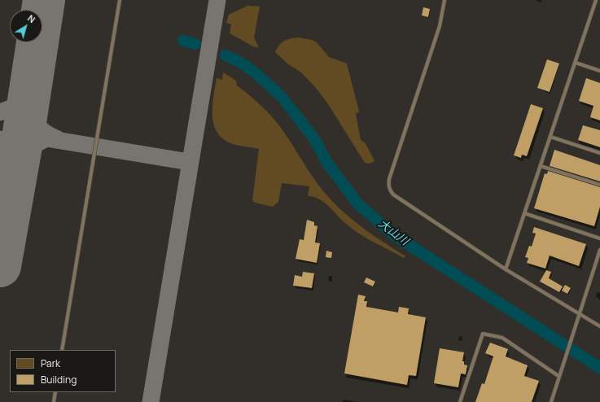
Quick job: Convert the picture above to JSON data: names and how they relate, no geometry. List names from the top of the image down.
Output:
{
  "water": ["大山川"],
  "legend": ["Park", "Building"],
  "north": "top right"
}
